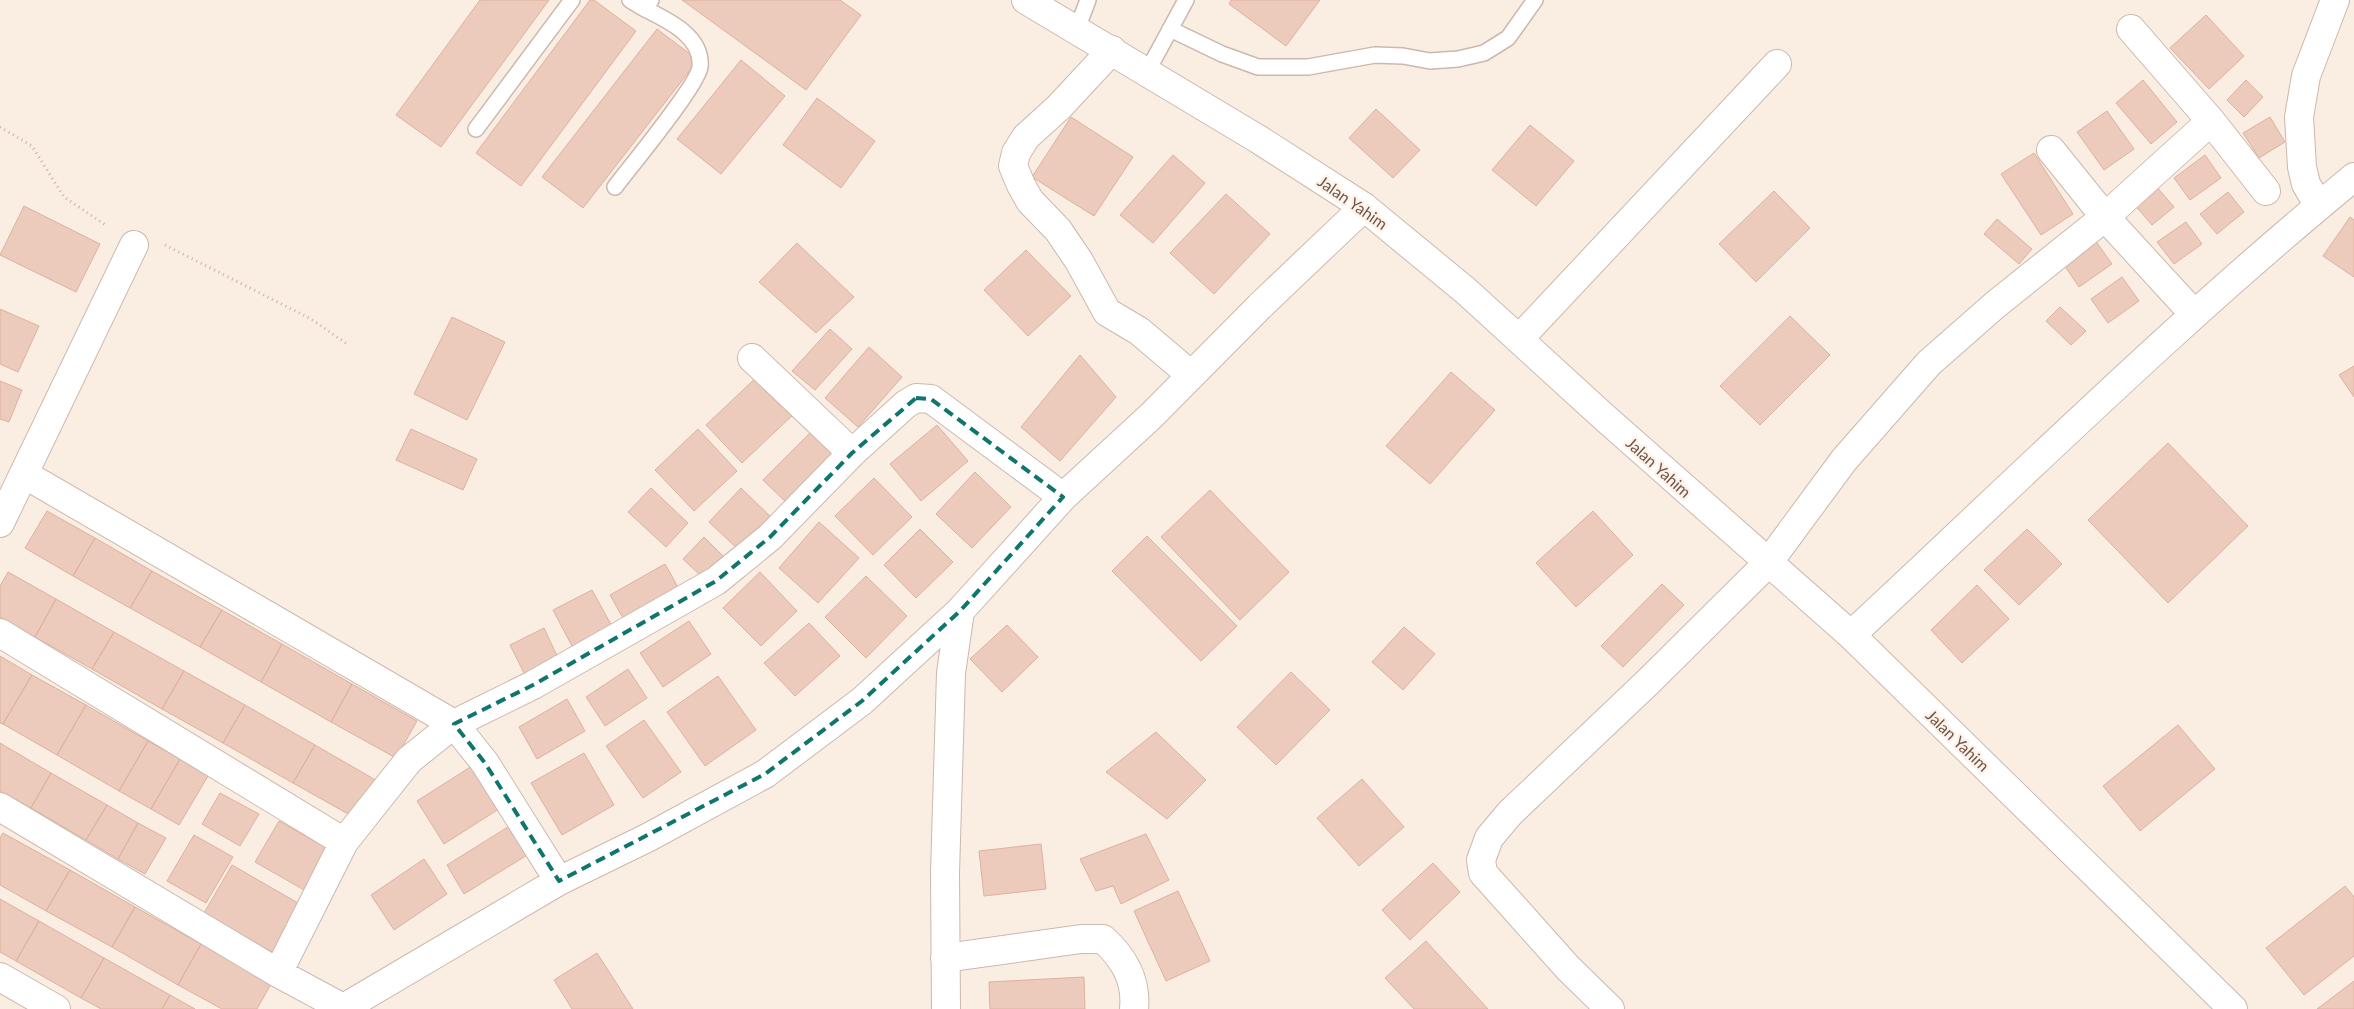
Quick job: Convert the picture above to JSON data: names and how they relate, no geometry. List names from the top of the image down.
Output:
{
  "streets": {
    "street": ["Jalan Yahim"]
  }
}
